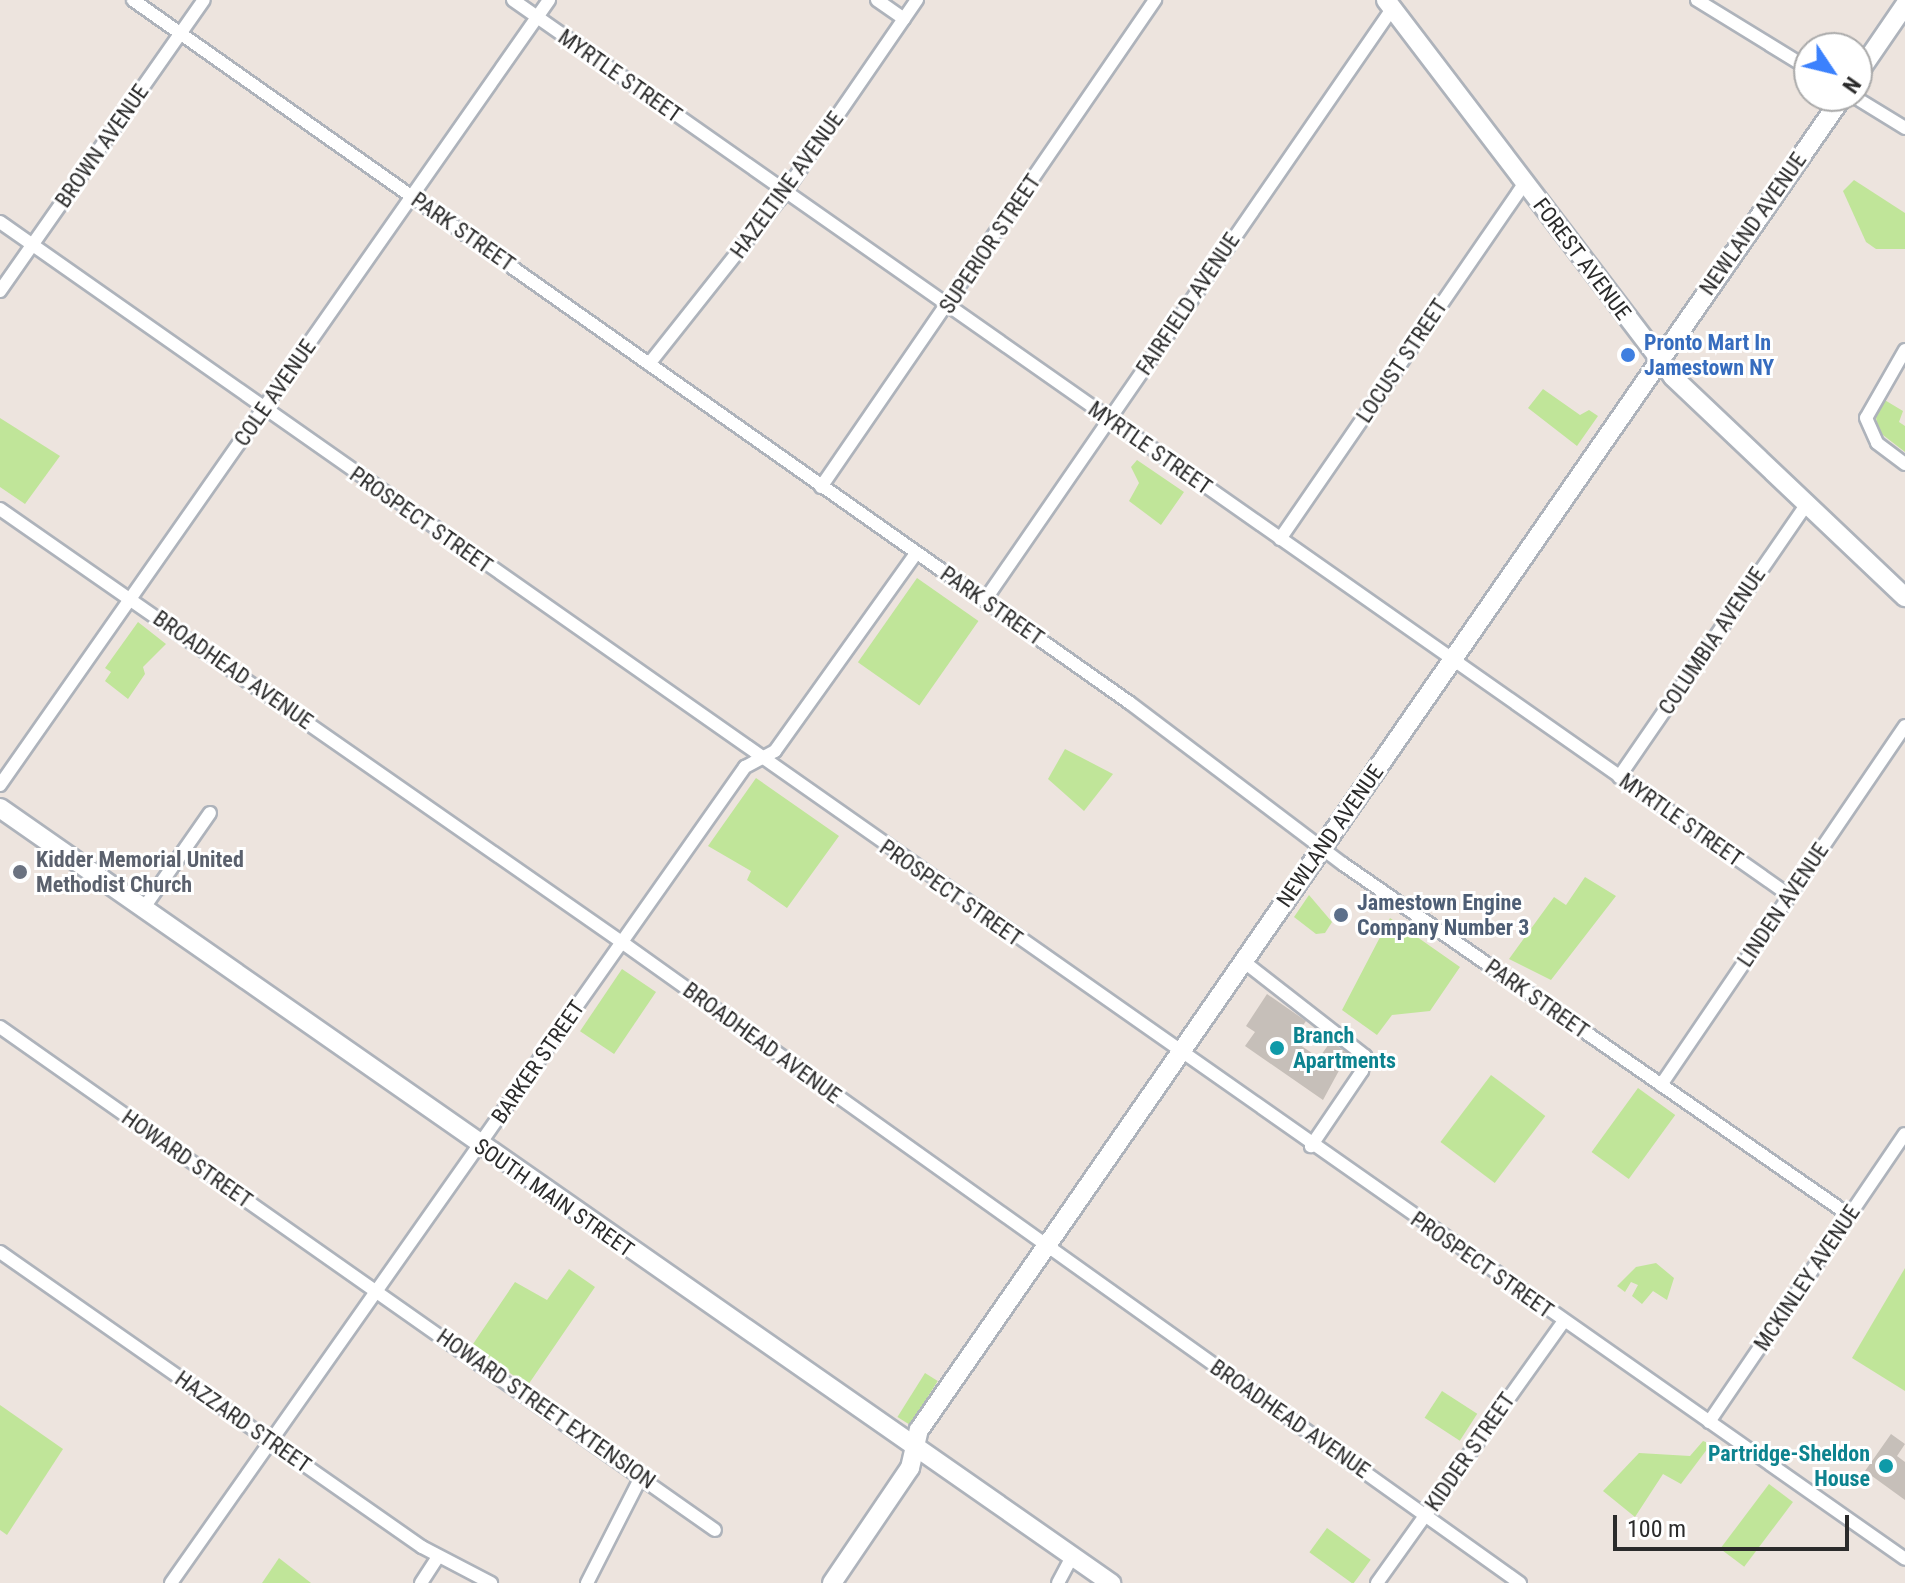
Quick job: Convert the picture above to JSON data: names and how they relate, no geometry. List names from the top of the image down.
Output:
{
  "streets": {
    "street": [
      "MYRTLE STREET",
      "BROWN AVENUE",
      "HAZELTINE AVENUE",
      "NEWLAND AVENUE",
      "PARK STREET",
      "SUPERIOR STREET",
      "FOREST AVENUE",
      "FAIRFIELD AVENUE",
      "LOCUST STREET",
      "COLE AVENUE",
      "PROSPECT STREET",
      "COLUMBIA AVENUE",
      "BROADHEAD AVENUE",
      "LINDEN AVENUE",
      "BARKER STREET",
      "HOWARD STREET",
      "SOUTH MAIN STREET",
      "MCKINLEY AVENUE",
      "HOWARD STREET EXTENSION",
      "HAZZARD STREET",
      "KIDDER STREET"
    ]
  },
  "crossings": [
    ["MYRTLE STREET", "HAZELTINE AVENUE"],
    ["MYRTLE STREET", "NEWLAND AVENUE"],
    ["MYRTLE STREET", "SUPERIOR STREET"],
    ["MYRTLE STREET", "FAIRFIELD AVENUE"],
    ["MYRTLE STREET", "LOCUST STREET"],
    ["MYRTLE STREET", "COLE AVENUE"],
    ["MYRTLE STREET", "COLUMBIA AVENUE"],
    ["MYRTLE STREET", "LINDEN AVENUE"],
    ["BROWN AVENUE", "PARK STREET"],
    ["BROWN AVENUE", "PROSPECT STREET"],
    ["HAZELTINE AVENUE", "PARK STREET"],
    ["NEWLAND AVENUE", "PARK STREET"],
    ["NEWLAND AVENUE", "FOREST AVENUE"],
    ["NEWLAND AVENUE", "PROSPECT STREET"],
    ["NEWLAND AVENUE", "BROADHEAD AVENUE"],
    ["NEWLAND AVENUE", "SOUTH MAIN STREET"],
    ["PARK STREET", "SUPERIOR STREET"],
    ["PARK STREET", "FAIRFIELD AVENUE"],
    ["PARK STREET", "COLE AVENUE"],
    ["PARK STREET", "LINDEN AVENUE"],
    ["PARK STREET", "BARKER STREET"],
    ["PARK STREET", "MCKINLEY AVENUE"],
    ["FOREST AVENUE", "FAIRFIELD AVENUE"],
    ["FOREST AVENUE", "LOCUST STREET"],
    ["FOREST AVENUE", "COLUMBIA AVENUE"],
    ["COLE AVENUE", "PROSPECT STREET"],
    ["COLE AVENUE", "BROADHEAD AVENUE"],
    ["PROSPECT STREET", "BARKER STREET"],
    ["PROSPECT STREET", "MCKINLEY AVENUE"],
    ["PROSPECT STREET", "KIDDER STREET"],
    ["BROADHEAD AVENUE", "BARKER STREET"],
    ["BROADHEAD AVENUE", "KIDDER STREET"],
    ["BARKER STREET", "HOWARD STREET"],
    ["BARKER STREET", "SOUTH MAIN STREET"],
    ["BARKER STREET", "HOWARD STREET EXTENSION"],
    ["BARKER STREET", "HAZZARD STREET"],
    ["HOWARD STREET", "HOWARD STREET EXTENSION"]
  ],
  "places": [
    "Pronto Mart In Jamestown NY",
    "Kidder Memorial United Methodist Church",
    "Jamestown Engine Company Number 3",
    "Branch Apartments",
    "Partridge-Sheldon House"
  ],
  "scale_bar": "100 m",
  "north": "bottom right"
}
